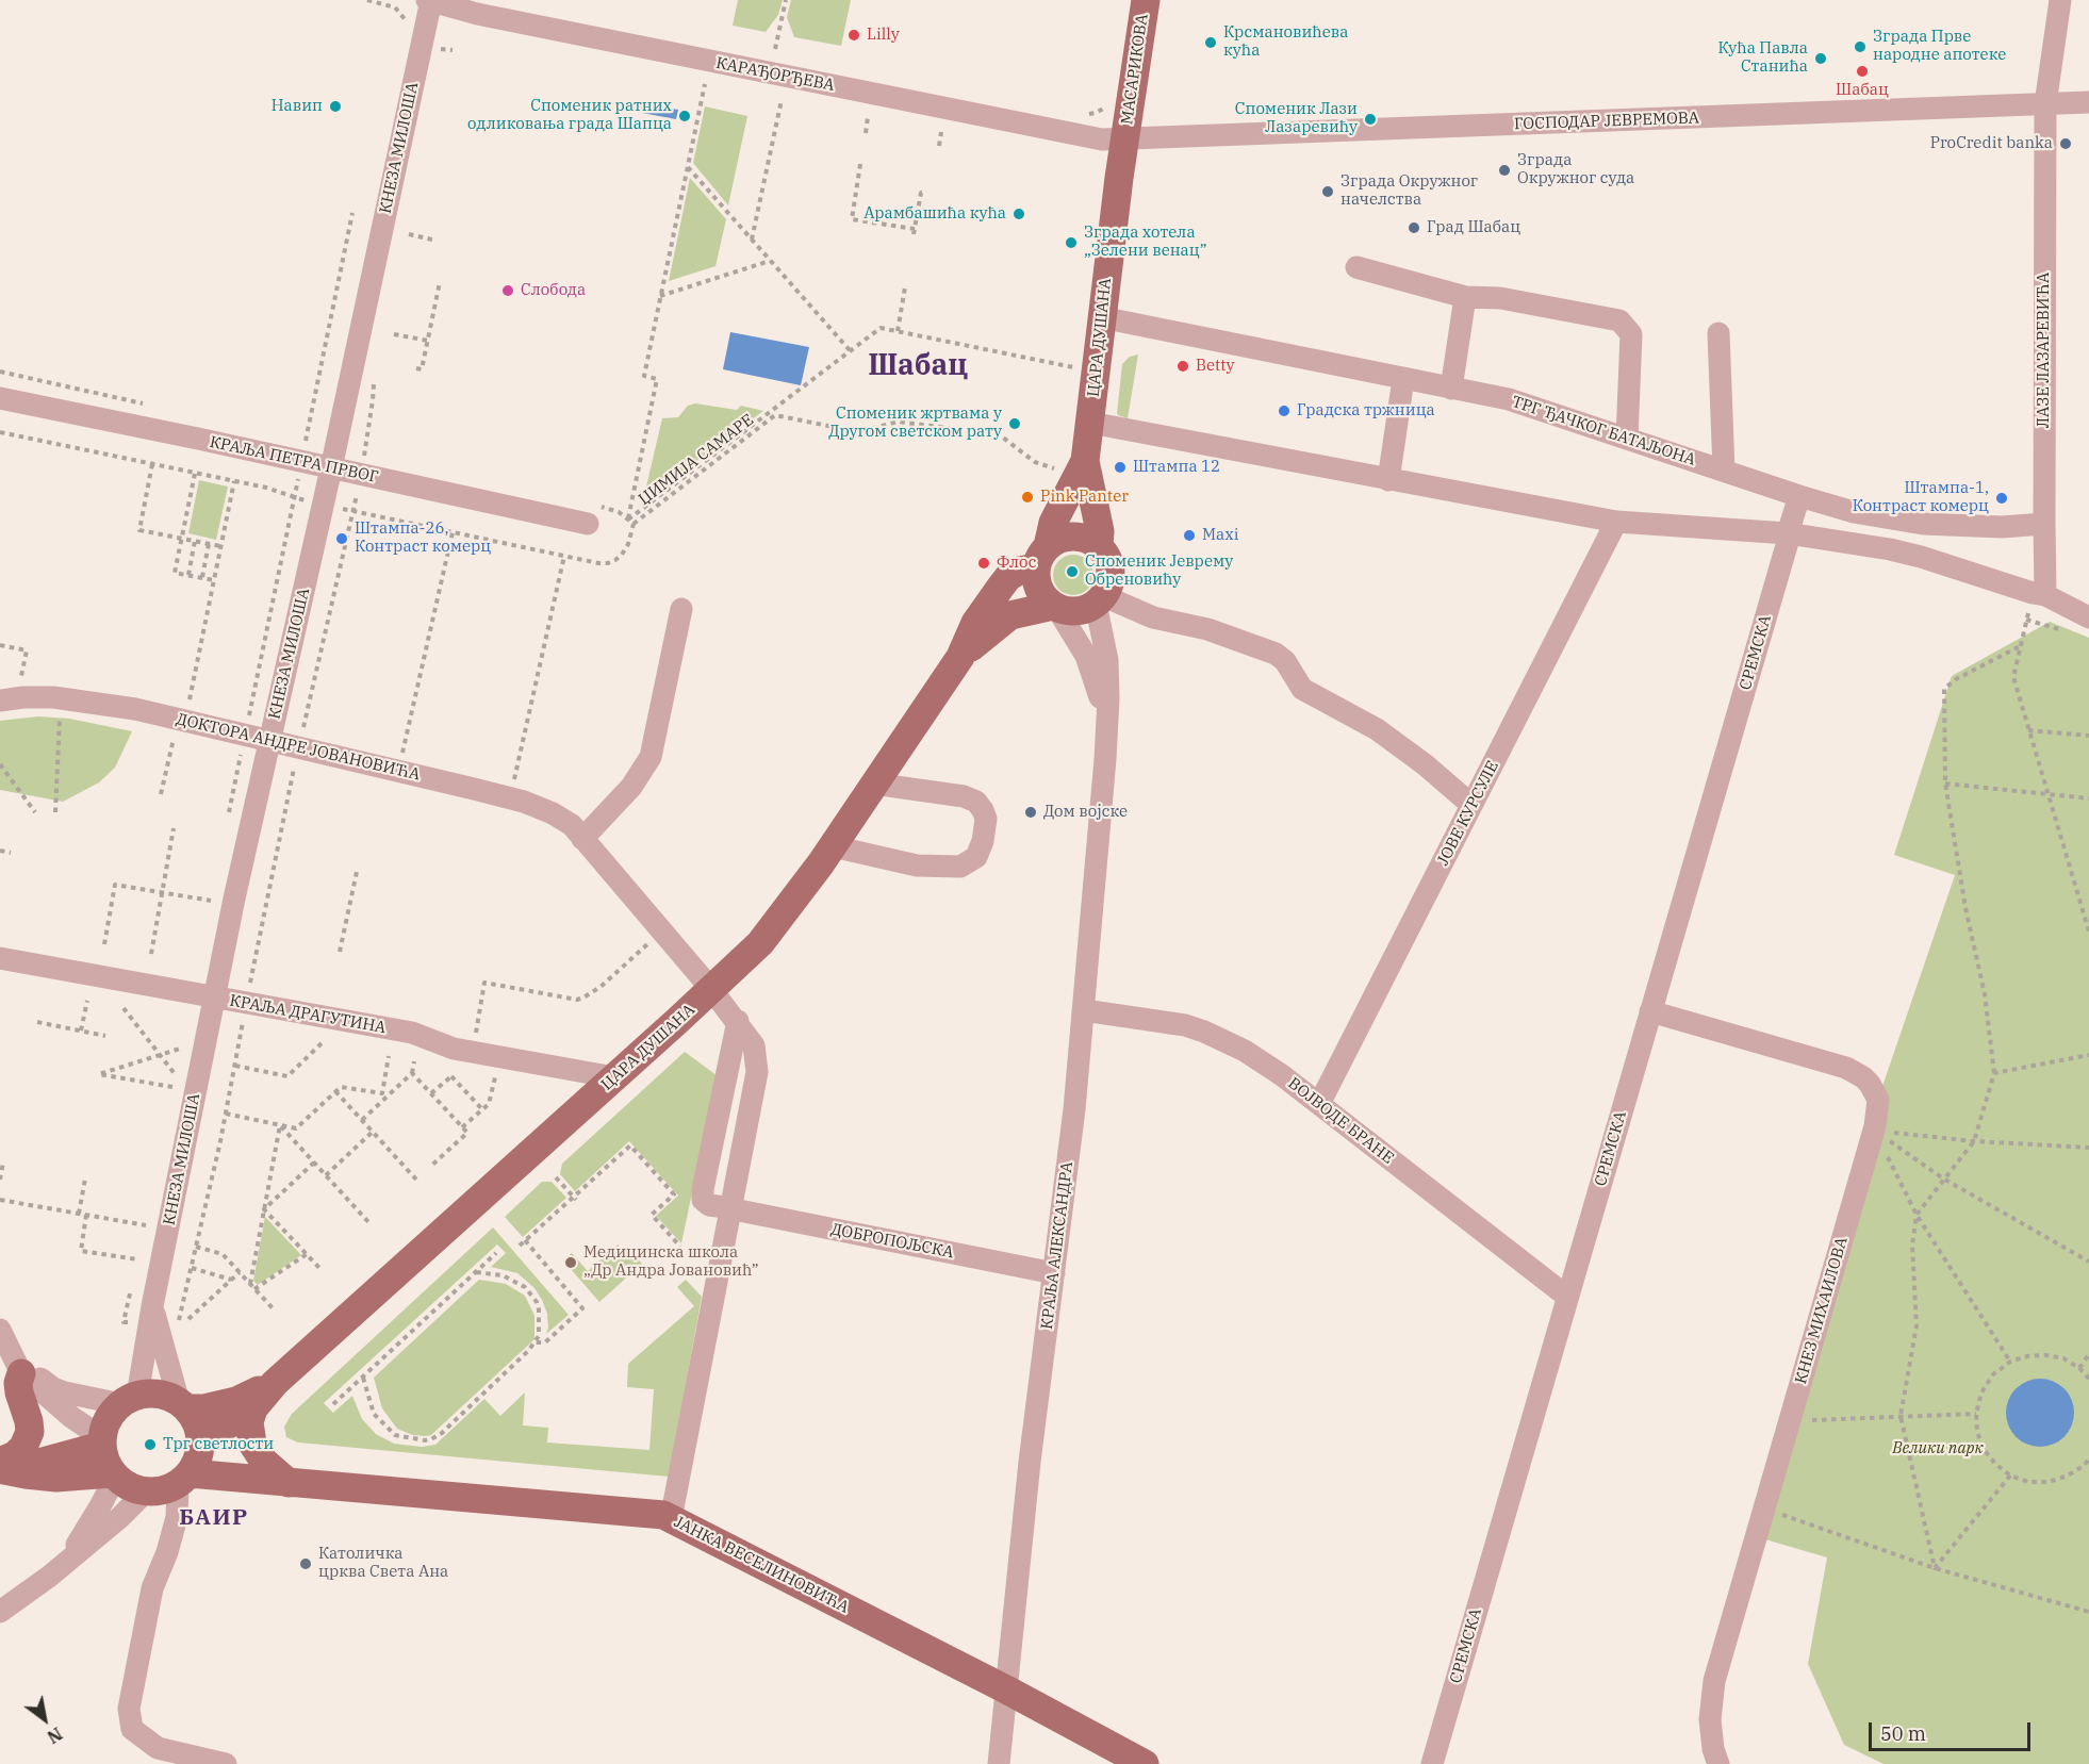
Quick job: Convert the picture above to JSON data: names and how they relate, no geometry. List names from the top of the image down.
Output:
{
  "streets": {
    "main road": ["МАСАРИКОВА", "ЦАРА ДУШАНА", "ЈАНКА ВЕСЕЛИНОВИЋА"],
    "street": [
      "КАРАЂОРЂЕВА",
      "ГОСПОДАР ЈЕВРЕМОВА",
      "КНЕЗА МИЛОША",
      "ЛАЗЕ ЛАЗАРЕВИЋА",
      "ТРГ ЂАЧКОГ БАТАЉОНА",
      "КРАЉА ПЕТРА ПРВОГ",
      "СРЕМСКА",
      "ДОКТОРА АНДРЕ ЈОВАНОВИЋА",
      "ЈОВЕ КУРСУЛЕ",
      "КРАЉА ДРАГУТИНА",
      "ВОЈВОДЕ БРАНЕ",
      "ДОБРОПОЉСКА",
      "КРАЉА АЛЕКСАНДРА",
      "КНЕЗ МИХАИЛОВА"
    ],
    "path": ["ЏИМИЈА САМАРЕ"]
  },
  "crossings": [
    ["МАСАРИКОВА", "КАРАЂОРЂЕВА"],
    ["МАСАРИКОВА", "ГОСПОДАР ЈЕВРЕМОВА"],
    ["МАСАРИКОВА", "ЦАРА ДУШАНА"],
    ["КАРАЂОРЂЕВА", "ГОСПОДАР ЈЕВРЕМОВА"],
    ["КАРАЂОРЂЕВА", "КНЕЗА МИЛОША"],
    ["КАРАЂОРЂЕВА", "ЦАРА ДУШАНА"],
    ["ГОСПОДАР ЈЕВРЕМОВА", "ЦАРА ДУШАНА"],
    ["ГОСПОДАР ЈЕВРЕМОВА", "ЛАЗЕ ЛАЗАРЕВИЋА"],
    ["КНЕЗА МИЛОША", "ЦАРА ДУШАНА"],
    ["КНЕЗА МИЛОША", "КРАЉА ПЕТРА ПРВОГ"],
    ["КНЕЗА МИЛОША", "ДОКТОРА АНДРЕ ЈОВАНОВИЋА"],
    ["КНЕЗА МИЛОША", "КРАЉА ДРАГУТИНА"],
    ["КНЕЗА МИЛОША", "ЈАНКА ВЕСЕЛИНОВИЋА"],
    ["ЦАРА ДУШАНА", "ТРГ ЂАЧКОГ БАТАЉОНА"],
    ["ЦАРА ДУШАНА", "ДОКТОРА АНДРЕ ЈОВАНОВИЋА"],
    ["ЦАРА ДУШАНА", "КРАЉА ДРАГУТИНА"],
    ["ЦАРА ДУШАНА", "КРАЉА АЛЕКСАНДРА"],
    ["ЦАРА ДУШАНА", "ЈАНКА ВЕСЕЛИНОВИЋА"],
    ["ЛАЗЕ ЛАЗАРЕВИЋА", "ТРГ ЂАЧКОГ БАТАЉОНА"],
    ["СРЕМСКА", "ВОЈВОДЕ БРАНЕ"],
    ["СРЕМСКА", "КНЕЗ МИХАИЛОВА"],
    ["ЈОВЕ КУРСУЛЕ", "ВОЈВОДЕ БРАНЕ"],
    ["ВОЈВОДЕ БРАНЕ", "КРАЉА АЛЕКСАНДРА"],
    ["ДОБРОПОЉСКА", "КРАЉА АЛЕКСАНДРА"],
    ["КРАЉА АЛЕКСАНДРА", "ЈАНКА ВЕСЕЛИНОВИЋА"]
  ],
  "districts": ["Шабац", "БАИР"],
  "parks": ["Велики парк"],
  "places": [
    "Lilly",
    "Крсмановићева кућа",
    "Зграда Прве народне апотеке",
    "Кућа Павла Станића",
    "Шабац",
    "Навип",
    "Споменик ратних одликовања града Шапца",
    "Споменик Лази Лазаревићу",
    "ProCredit banka",
    "Зграда Окружног суда",
    "Зграда Окружног начелства",
    "Арамбашића кућа",
    "Град Шабац",
    "Зграда хотела „Зелени венац”",
    "Слобода",
    "Betty",
    "Градска тржница",
    "Споменик жртвама у Другом светском рату",
    "Штампа 12",
    "Pink Panter",
    "Штампа-1, Контраст комерц",
    "Maxi",
    "Штампа-26, Контраст комерц",
    "Флос",
    "Споменик Јеврему Обреновићу",
    "Дом војске",
    "Медицинска школа „Др Андра Јовановић”",
    "Трг светлости",
    "Католичка црква Света Ана"
  ],
  "scale_bar": "50 m",
  "north": "bottom right"
}
